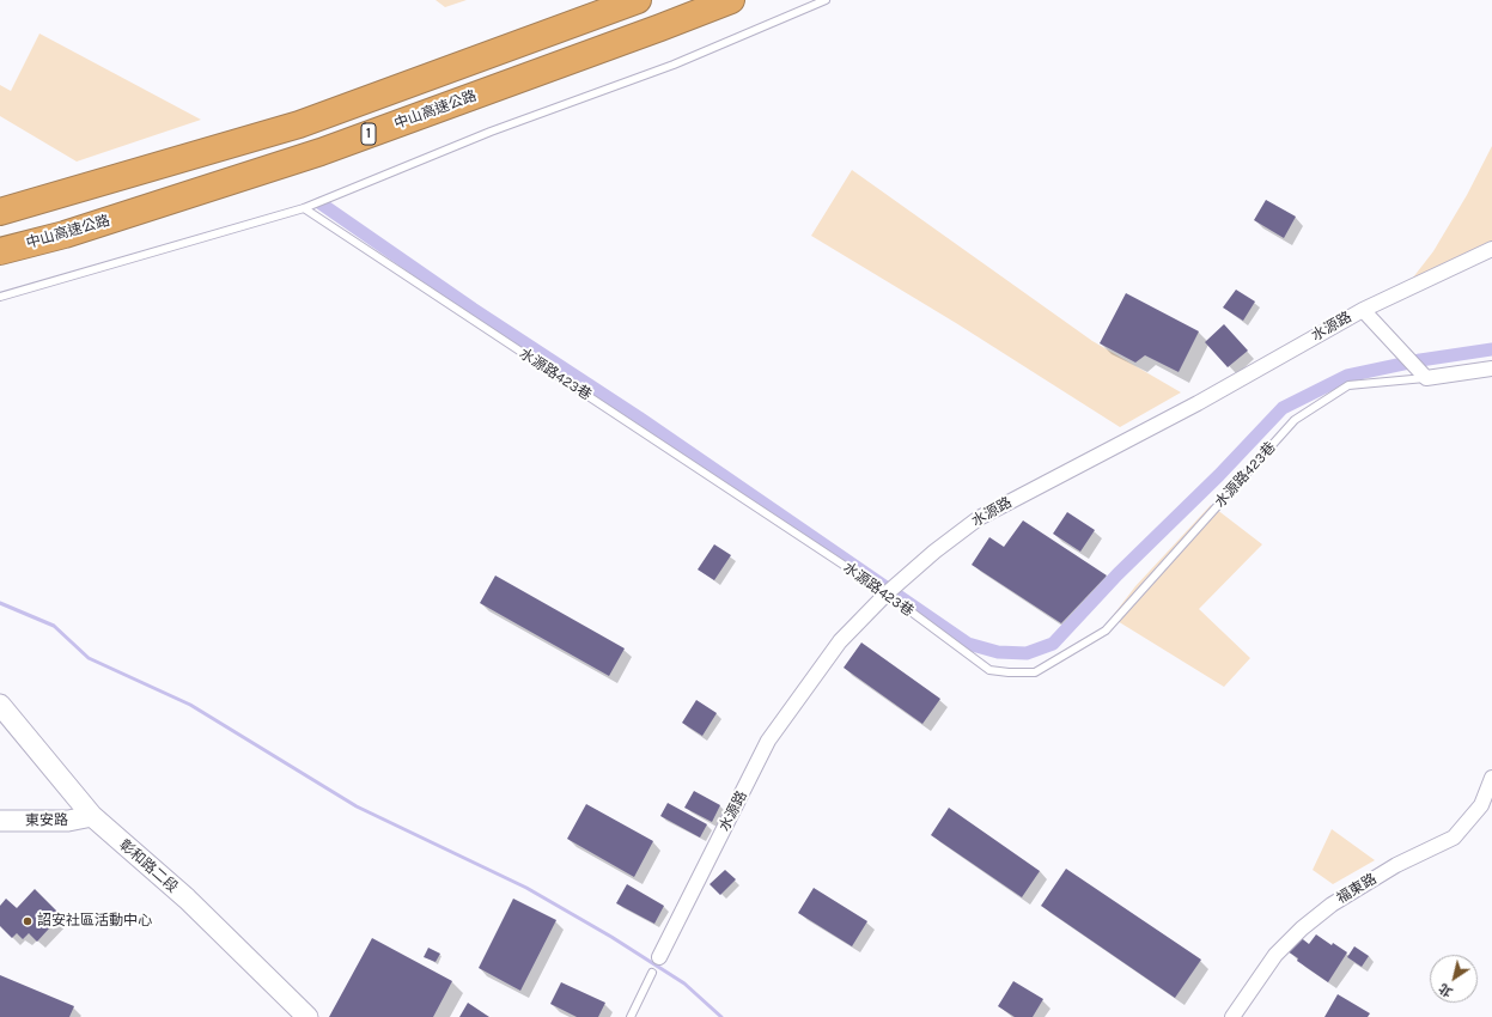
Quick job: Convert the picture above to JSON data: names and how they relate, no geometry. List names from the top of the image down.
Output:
{
  "streets": {
    "highway": ["中山高速公路", "1"],
    "street": [
      "水源路",
      "東安路",
      "彰和路二段",
      "福東路"
    ],
    "lane": ["水源路423巷"]
  },
  "crossings": [
    ["水源路", "水源路423巷"],
    ["東安路", "彰和路二段"]
  ],
  "places": ["詔安社區活動中心"],
  "north": "bottom left"
}
